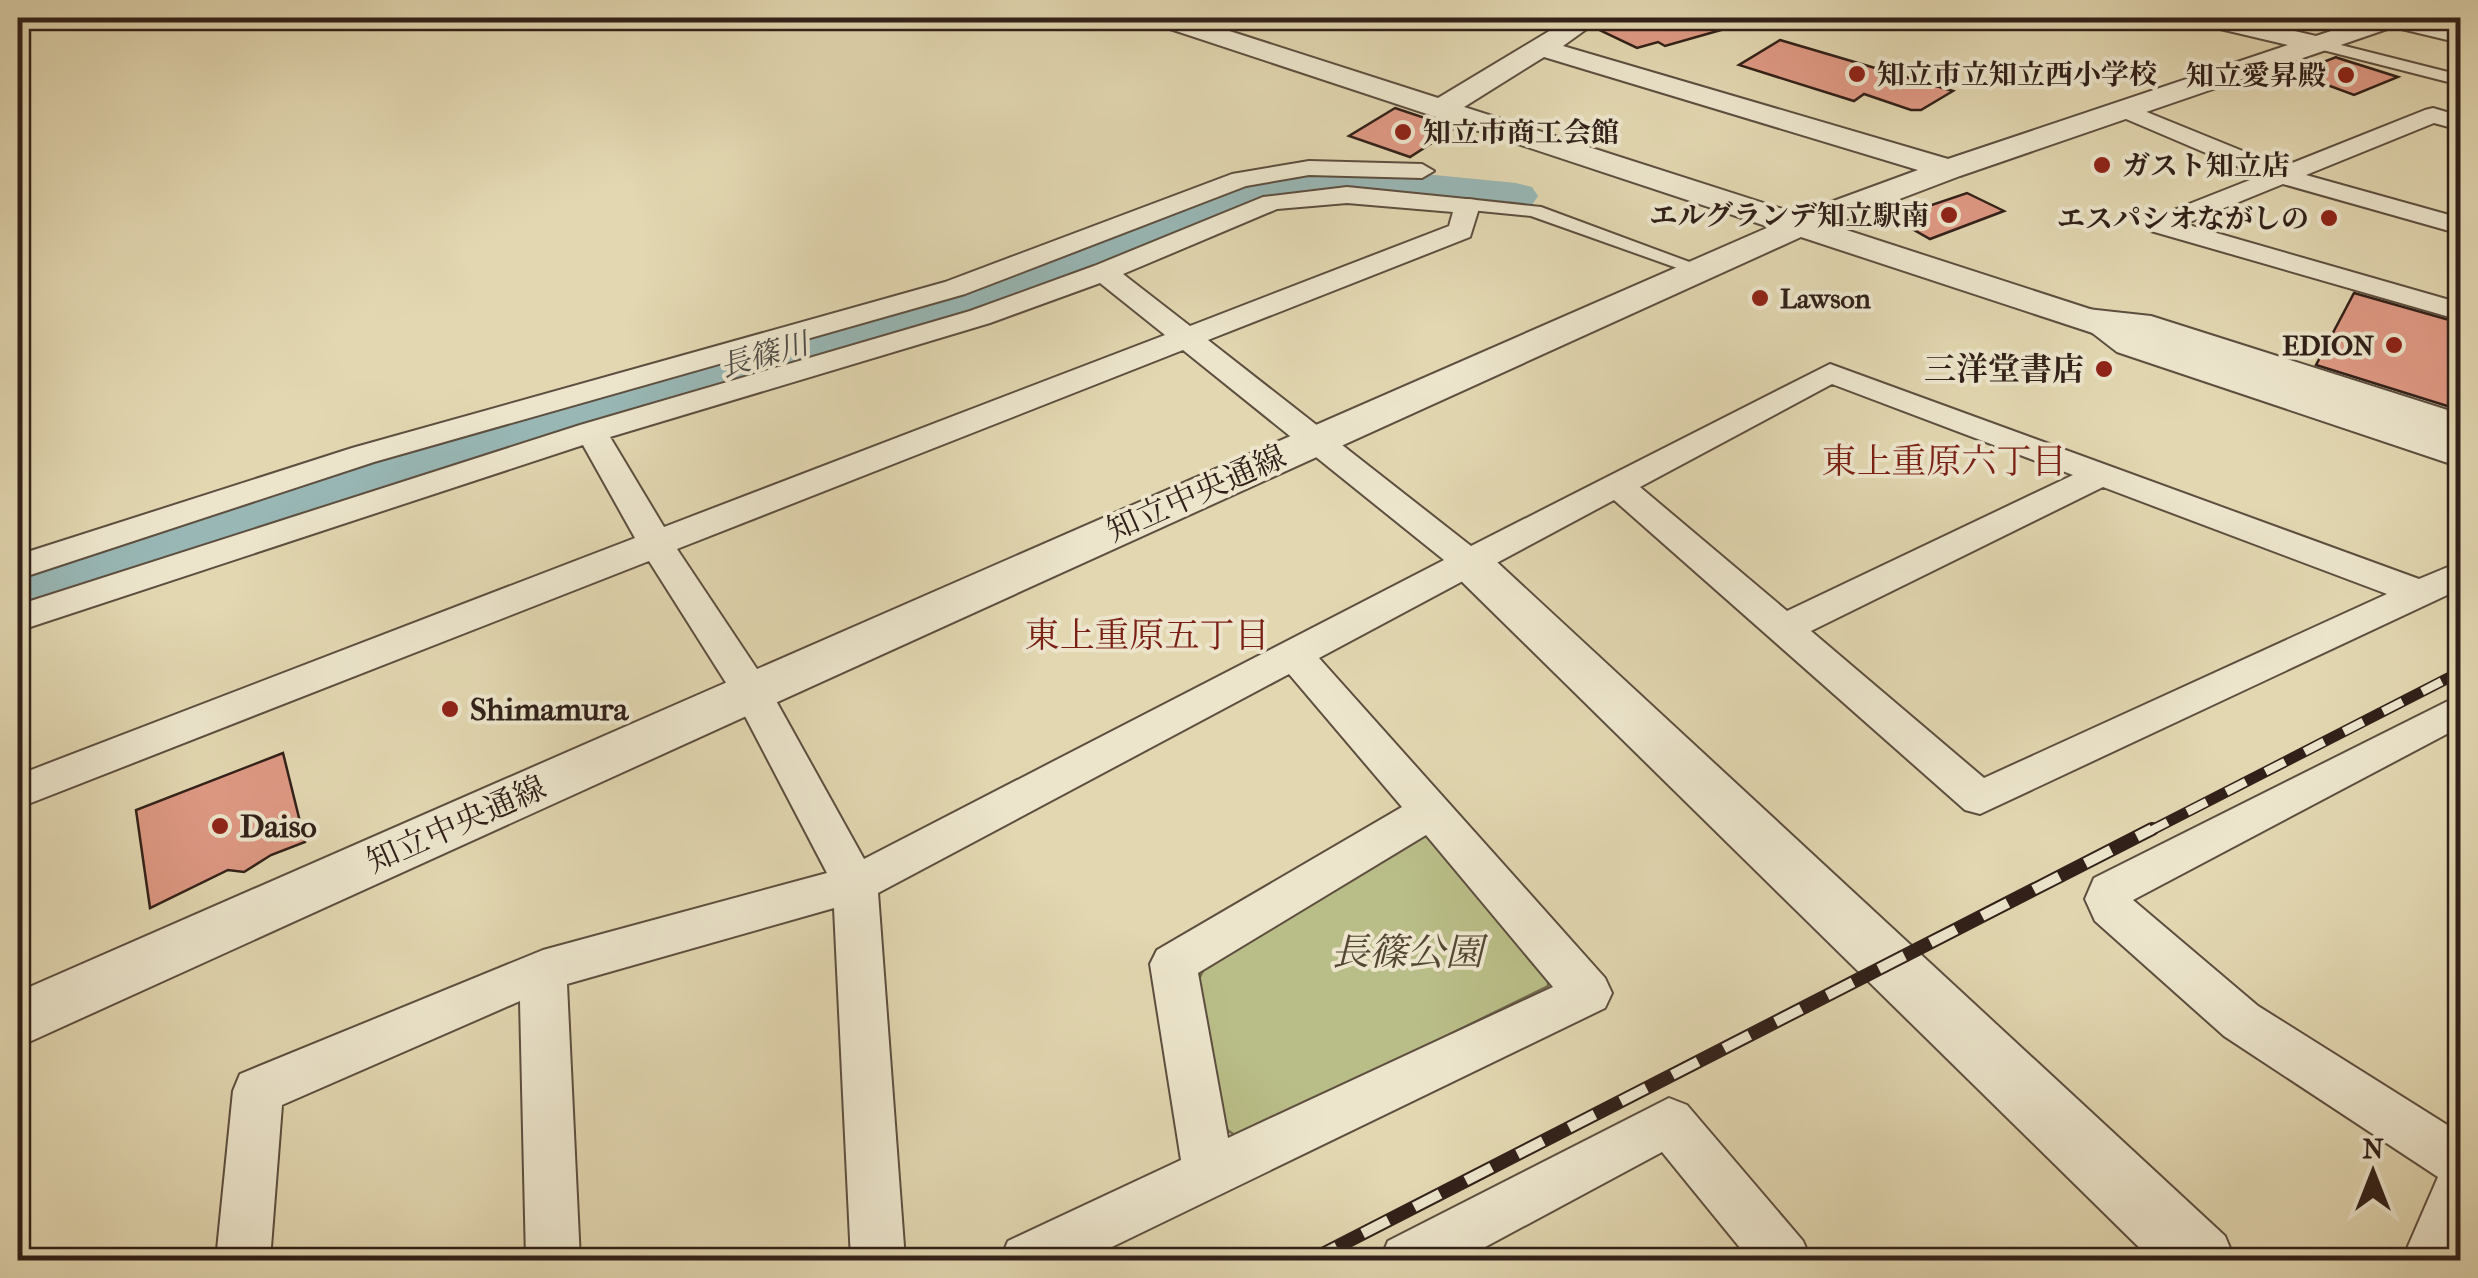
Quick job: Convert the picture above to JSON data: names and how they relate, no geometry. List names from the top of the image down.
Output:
{
  "streets": {
    "street": ["知立中央通線"]
  },
  "districts": ["東上重原六丁目", "東上重原五丁目"],
  "water": ["長篠川"],
  "parks": ["長篠公園"],
  "places": [
    "知立市立知立西小学校",
    "知立愛昇殿",
    "知立市商工会館",
    "ガスト知立店",
    "エルグランデ知立駅南",
    "エスパシオながしの",
    "Lawson",
    "EDION",
    "三洋堂書店",
    "Shimamura",
    "Daiso"
  ],
  "north": "top"
}
